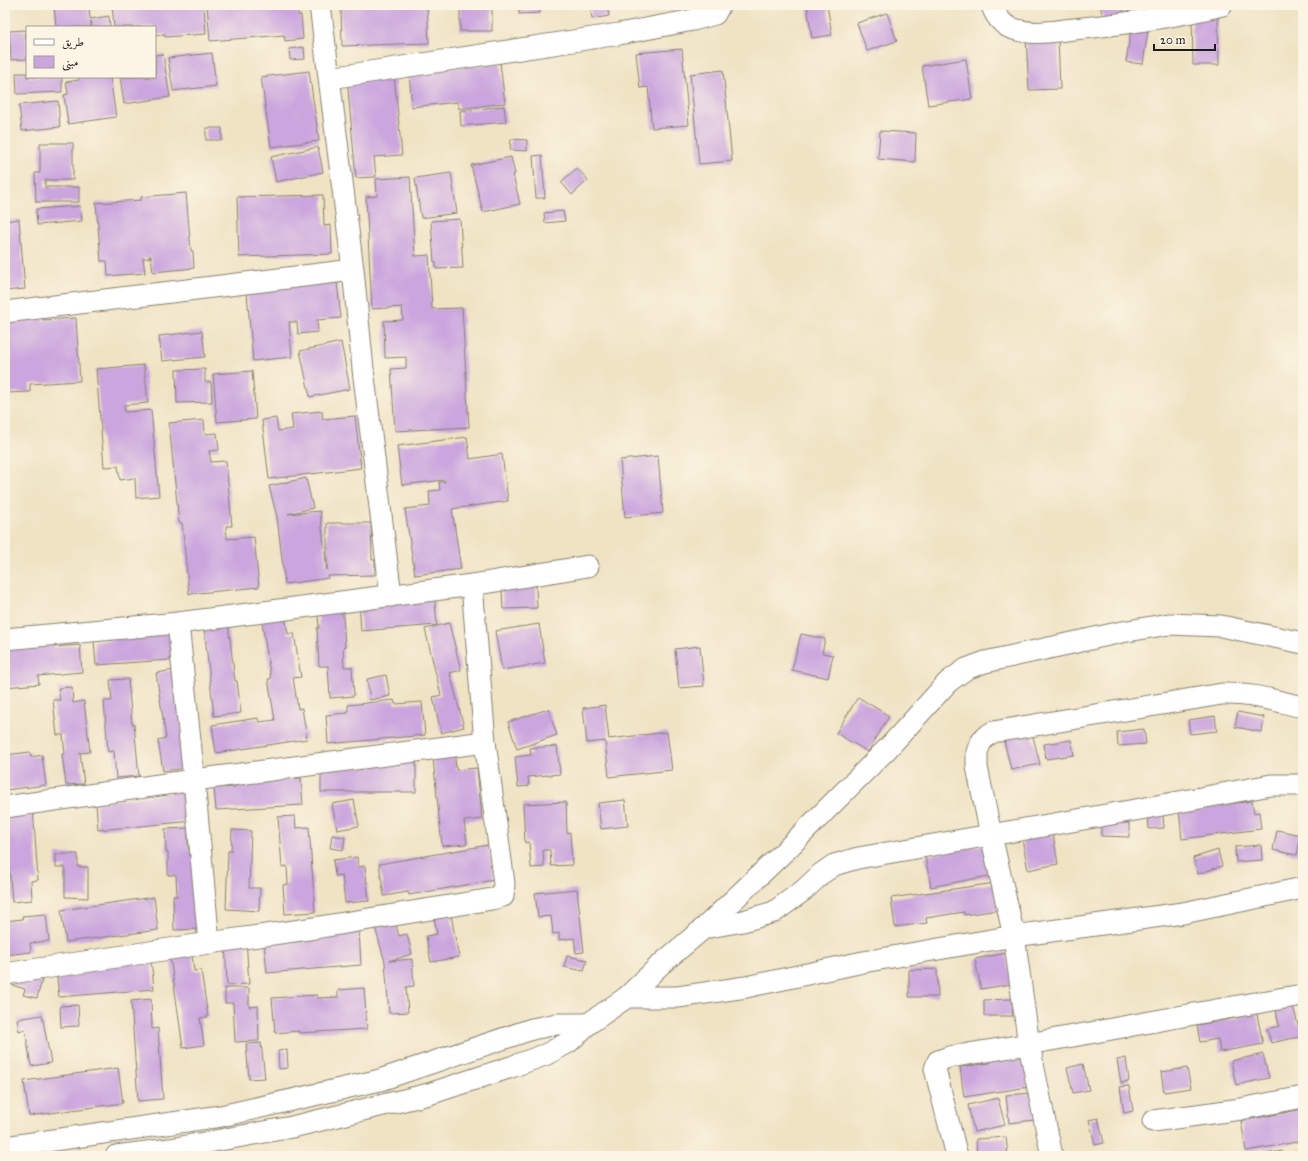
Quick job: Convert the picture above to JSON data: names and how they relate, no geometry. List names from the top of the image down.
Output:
{
  "legend": ["طريق", "مبنى"],
  "scale_bar": "20 m"
}
